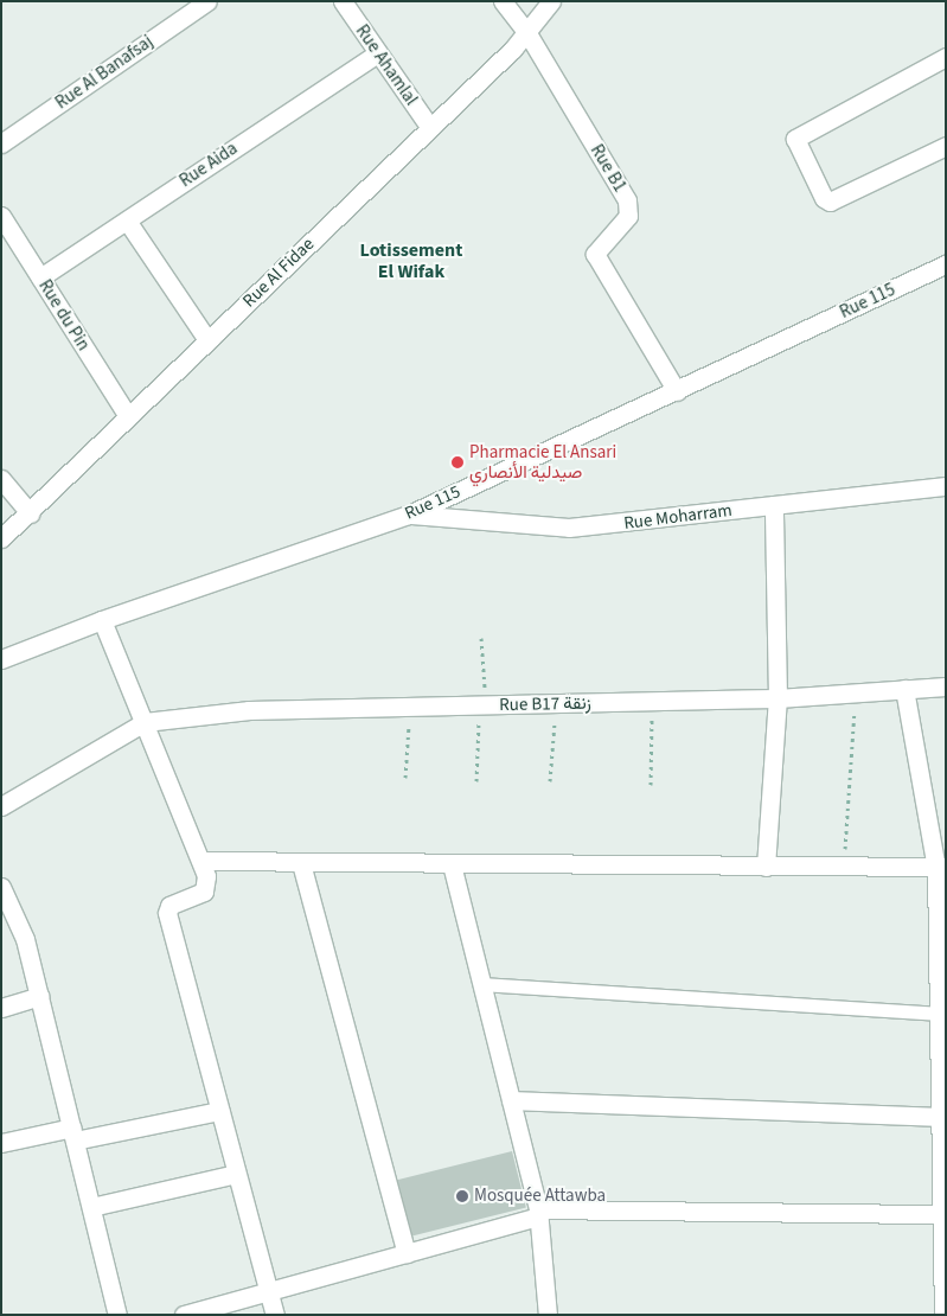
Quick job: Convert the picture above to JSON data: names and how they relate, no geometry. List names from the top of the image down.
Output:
{
  "streets": {
    "street": [
      "Rue Ahamlal",
      "Rue Al Banafsaj",
      "Rue Aida",
      "Rue B1",
      "Rue Al Fidae",
      "Rue 115",
      "Rue du Pin",
      "Rue Moharram",
      "Rue B17 زنقة"
    ]
  },
  "crossings": [
    ["Rue Ahamlal", "Rue Aida"],
    ["Rue Ahamlal", "Rue Al Fidae"],
    ["Rue Aida", "Rue du Pin"],
    ["Rue B1", "Rue Al Fidae"],
    ["Rue B1", "Rue 115"],
    ["Rue Al Fidae", "Rue du Pin"],
    ["Rue 115", "Rue Moharram"]
  ],
  "districts": ["Lotissement El Wifak"],
  "places": ["Pharmacie El Ansari صيدلية الأنصاري", "Mosquée Attawba"]
}
